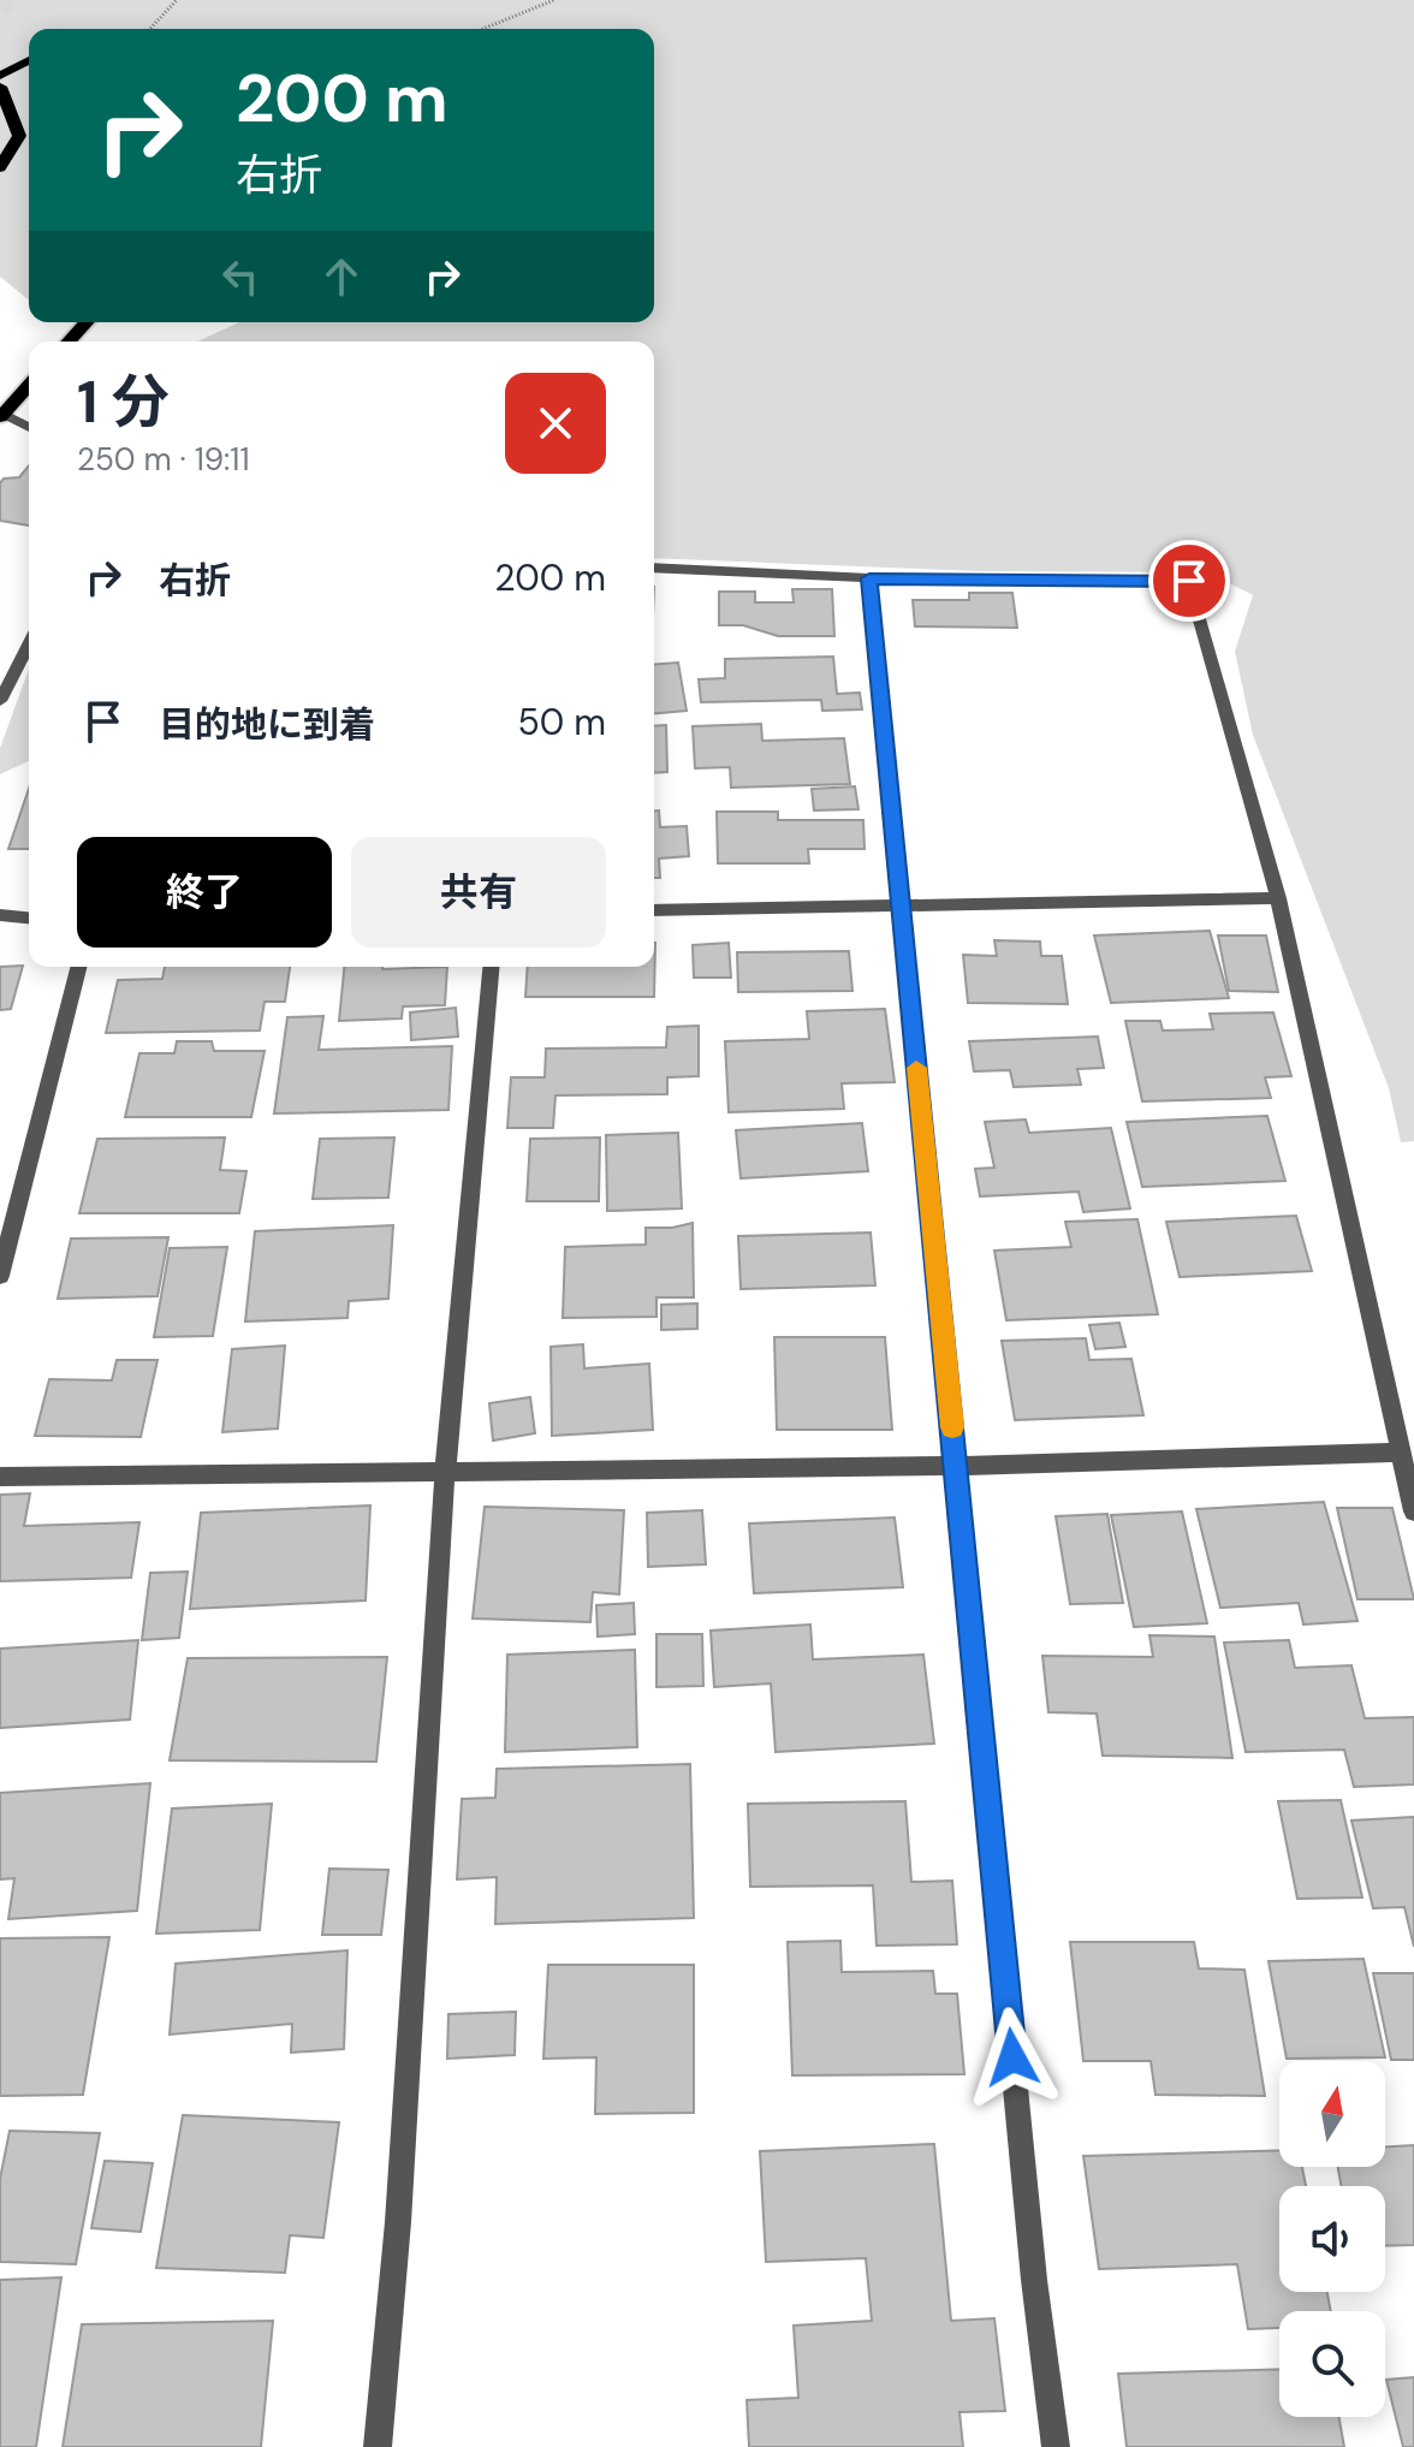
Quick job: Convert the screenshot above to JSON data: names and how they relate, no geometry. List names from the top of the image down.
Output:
{
  "north": "top",
  "page": {
    "turn": ["200 m", "右折"],
    "heading": ["1 分", "250 m · 19:11"],
    "list": [
      {
        "name": "右折",
        "value": "200 m"
      },
      {
        "name": "目的地に到着",
        "value": "50 m"
      }
    ],
    "buttons": ["終了", "共有"]
  }
}
